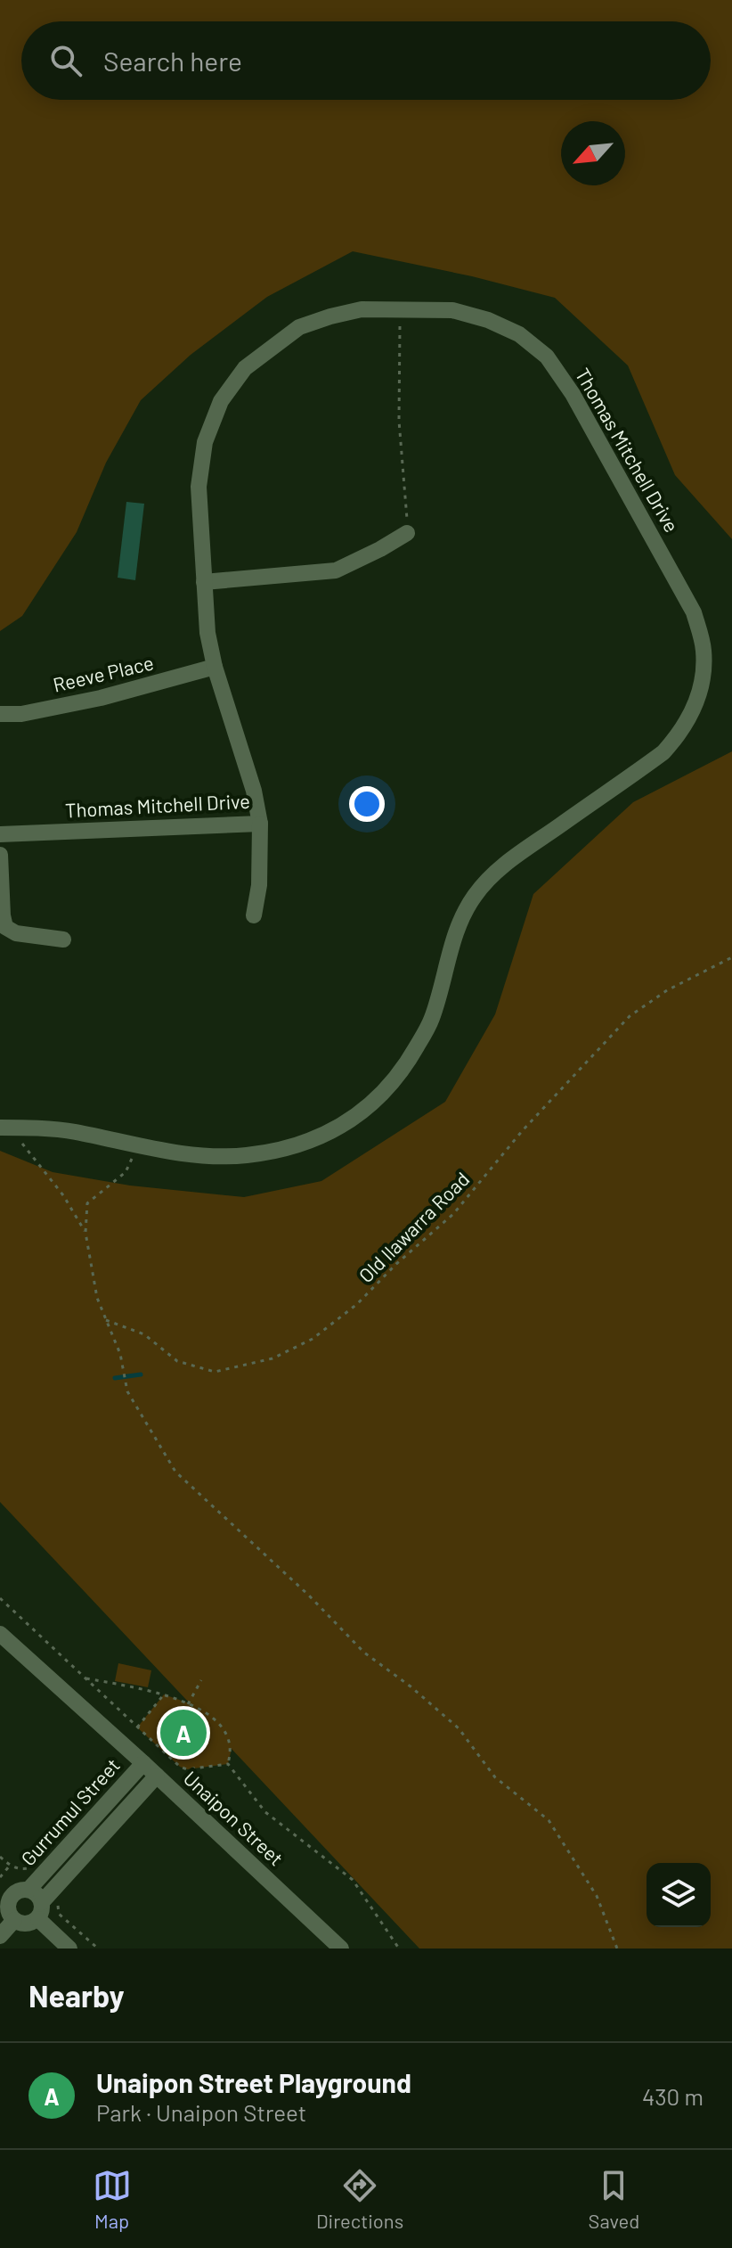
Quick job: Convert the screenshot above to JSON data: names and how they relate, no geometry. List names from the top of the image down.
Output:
{
  "streets": {
    "street": [
      "Thomas Mitchell Drive",
      "Reeve Place",
      "Gurrumul Street",
      "Unaipon Street"
    ],
    "path": ["Old Ilawarra Road"]
  },
  "crossings": [
    ["Thomas Mitchell Drive", "Reeve Place"],
    ["Gurrumul Street", "Unaipon Street"]
  ],
  "north": "bottom left",
  "page": {
    "search": "Search here",
    "pins": "A",
    "heading": "Nearby",
    "list": [
      {
        "mark": "A",
        "name": "Unaipon Street Playground",
        "note": "Park · Unaipon Street",
        "value": "430 m"
      }
    ],
    "nav": ["Map", "Directions", "Saved"]
  }
}
